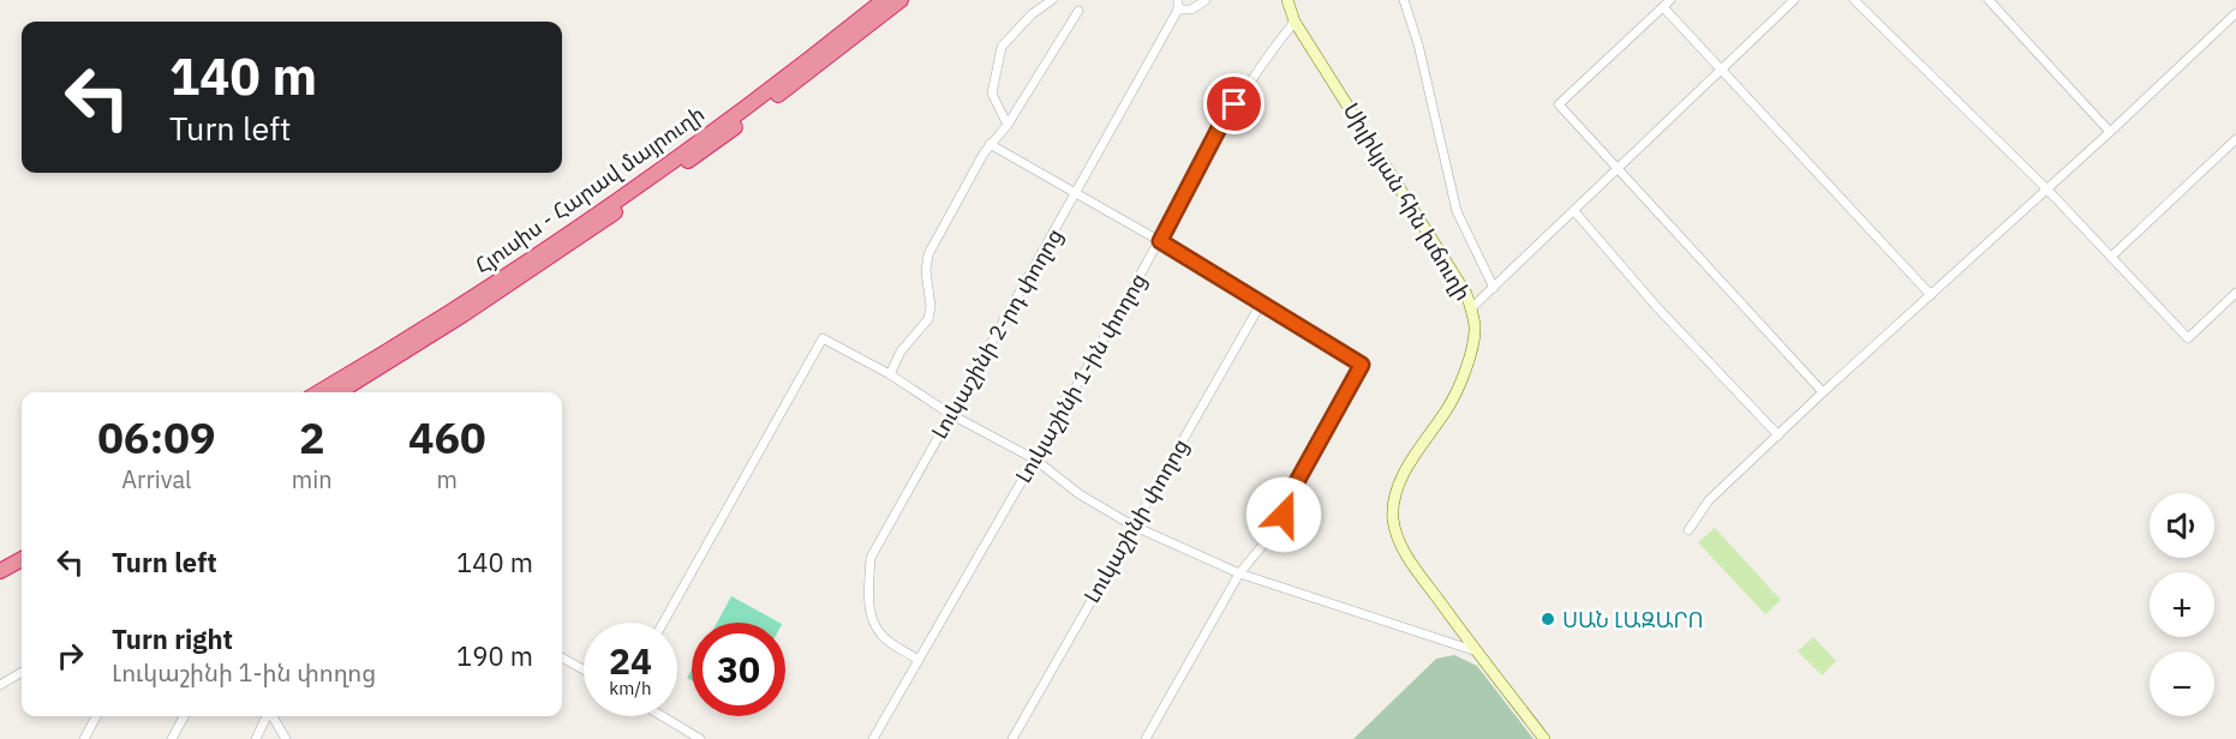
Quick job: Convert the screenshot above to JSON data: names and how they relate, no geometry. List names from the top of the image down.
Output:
{
  "streets": {
    "highway": ["Հյուսիս - Հարավ մայրուղի"],
    "street": [
      "Սիլիկյան հին խճուղի",
      "Լուկաշինի 2-րդ փողոց",
      "Լուկաշինի 1-ին փողոց",
      "Լուկաշինի փողոց"
    ]
  },
  "crossings": [
    ["Սիլիկյան հին խճուղի", "Լուկաշինի 1-ին փողոց"],
    ["Լուկաշինի 2-րդ փողոց", "Լուկաշինի 1-ին փողոց"]
  ],
  "places": ["ՍԱՆ ԼԱԶԱՐՈ"],
  "page": {
    "turn": ["140 m", "Turn left"],
    "eta": [
      "06:09",
      "Arrival",
      "2",
      "min",
      "460",
      "m"
    ],
    "map_buttons": ["+", "−"],
    "list": [
      {
        "name": "Turn left",
        "value": "140 m"
      },
      {
        "name": "Turn right",
        "note": "Լուկաշինի 1-ին փողոց",
        "value": "190 m"
      }
    ],
    "speed": "24 km/h",
    "limit": "30"
  }
}
